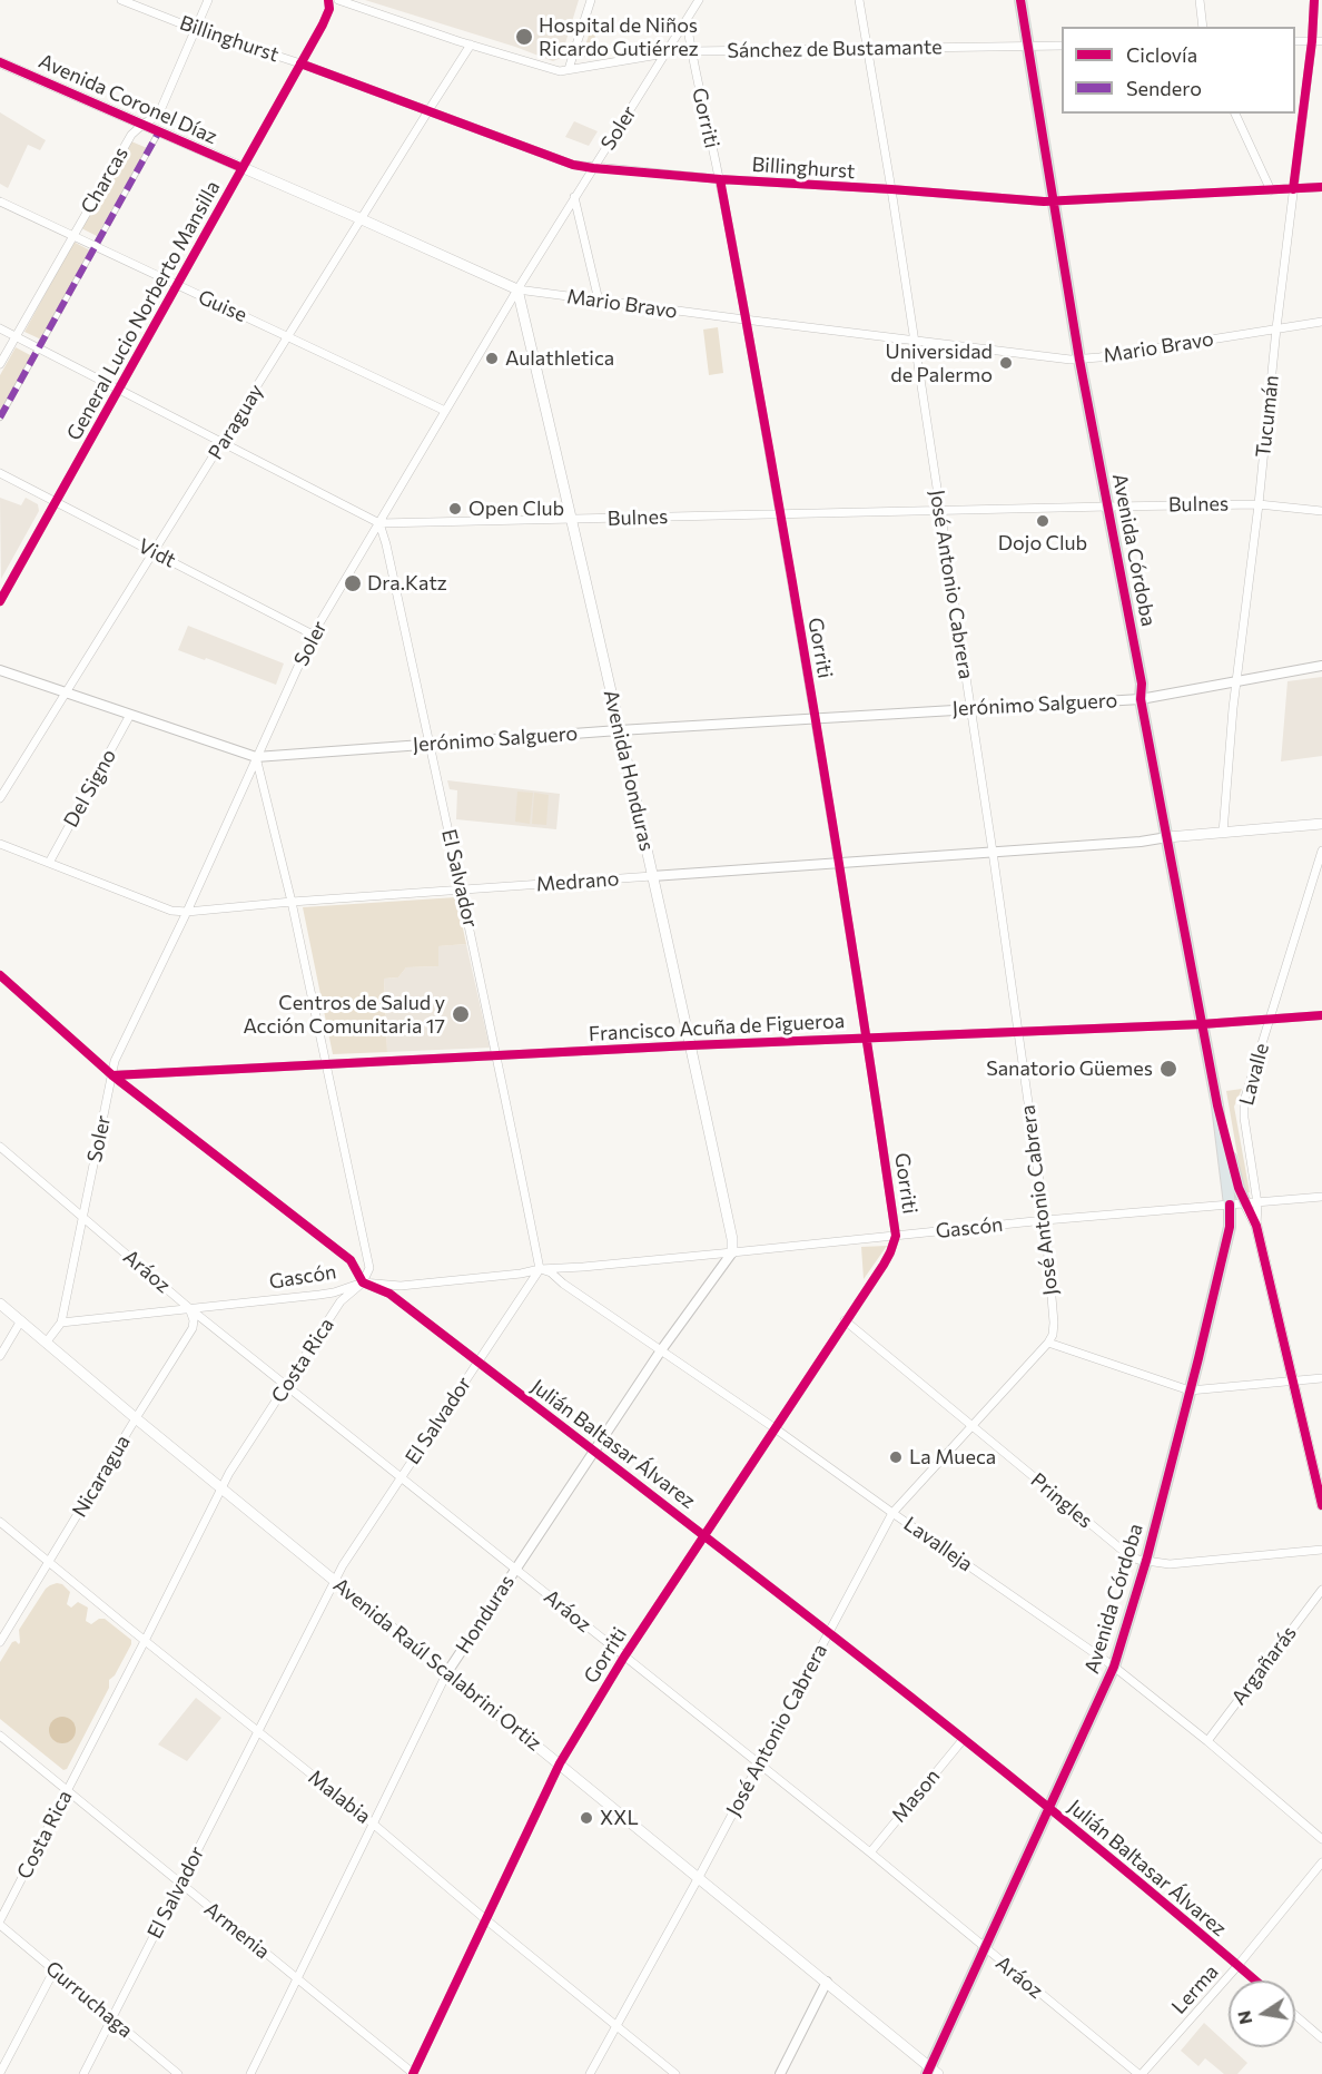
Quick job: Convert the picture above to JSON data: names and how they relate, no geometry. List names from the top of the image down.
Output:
{
  "streets": {
    "main road": [
      "Avenida Coronel Díaz",
      "Avenida Córdoba",
      "Avenida Honduras",
      "Avenida Raúl Scalabrini Ortiz"
    ],
    "street": [
      "Billinghurst",
      "Sánchez de Bustamante",
      "Gorriti",
      "Soler",
      "Charcas",
      "Mario Bravo",
      "Guise",
      "General Lucio Norberto Mansilla",
      "Tucumán",
      "Paraguay",
      "Bulnes",
      "Vidt",
      "José Antonio Cabrera",
      "Jerónimo Salguero",
      "Del Signo",
      "El Salvador",
      "Medrano",
      "Francisco Acuña de Figueroa",
      "Lavalle",
      "Gascón",
      "Aráoz",
      "Costa Rica",
      "Julián Baltasar Álvarez",
      "Nicaragua",
      "Pringles",
      "Lavalleja",
      "Honduras",
      "Argañarás",
      "Mason",
      "Malabia",
      "Armenia",
      "Lerma",
      "Gurruchaga"
    ]
  },
  "crossings": [
    ["Billinghurst", "Gorriti"],
    ["Billinghurst", "Soler"],
    ["Billinghurst", "Charcas"],
    ["Billinghurst", "General Lucio Norberto Mansilla"],
    ["Billinghurst", "Tucumán"],
    ["Billinghurst", "Paraguay"],
    ["Billinghurst", "Avenida Córdoba"],
    ["Billinghurst", "José Antonio Cabrera"],
    ["Sánchez de Bustamante", "Gorriti"],
    ["Sánchez de Bustamante", "Soler"],
    ["Sánchez de Bustamante", "Paraguay"],
    ["Sánchez de Bustamante", "Avenida Córdoba"],
    ["Sánchez de Bustamante", "José Antonio Cabrera"],
    ["Avenida Coronel Díaz", "Soler"],
    ["Avenida Coronel Díaz", "Charcas"],
    ["Avenida Coronel Díaz", "Mario Bravo"],
    ["Avenida Coronel Díaz", "General Lucio Norberto Mansilla"],
    ["Avenida Coronel Díaz", "Paraguay"],
    ["Avenida Coronel Díaz", "Avenida Honduras"],
    ["Gorriti", "Soler"],
    ["Gorriti", "Mario Bravo"],
    ["Gorriti", "Bulnes"],
    ["Gorriti", "Jerónimo Salguero"],
    ["Gorriti", "Medrano"],
    ["Gorriti", "Francisco Acuña de Figueroa"],
    ["Gorriti", "Gascón"],
    ["Gorriti", "Aráoz"],
    ["Gorriti", "Julián Baltasar Álvarez"],
    ["Gorriti", "Pringles"],
    ["Gorriti", "Lavalleja"],
    ["Gorriti", "Avenida Raúl Scalabrini Ortiz"],
    ["Gorriti", "Malabia"],
    ["Gorriti", "Armenia"],
    ["Soler", "Mario Bravo"],
    ["Soler", "Guise"],
    ["Soler", "Bulnes"],
    ["Soler", "Vidt"],
    ["Soler", "Jerónimo Salguero"],
    ["Soler", "Avenida Honduras"],
    ["Soler", "El Salvador"],
    ["Soler", "Medrano"],
    ["Soler", "Francisco Acuña de Figueroa"],
    ["Soler", "Gascón"],
    ["Soler", "Aráoz"],
    ["Soler", "Avenida Raúl Scalabrini Ortiz"],
    ["Charcas", "Guise"],
    ["Charcas", "Bulnes"],
    ["Mario Bravo", "Tucumán"],
    ["Mario Bravo", "Avenida Córdoba"],
    ["Mario Bravo", "José Antonio Cabrera"],
    ["Mario Bravo", "Avenida Honduras"],
    ["Guise", "General Lucio Norberto Mansilla"],
    ["Guise", "Paraguay"],
    ["General Lucio Norberto Mansilla", "Bulnes"],
    ["General Lucio Norberto Mansilla", "Vidt"],
    ["Tucumán", "Bulnes"],
    ["Tucumán", "Jerónimo Salguero"],
    ["Paraguay", "Bulnes"],
    ["Paraguay", "Vidt"],
    ["Paraguay", "Jerónimo Salguero"],
    ["Bulnes", "Avenida Córdoba"],
    ["Bulnes", "José Antonio Cabrera"],
    ["Bulnes", "Avenida Honduras"],
    ["Bulnes", "El Salvador"],
    ["Avenida Córdoba", "Jerónimo Salguero"],
    ["Avenida Córdoba", "Medrano"],
    ["Avenida Córdoba", "Francisco Acuña de Figueroa"],
    ["Avenida Córdoba", "Lavalle"],
    ["Avenida Córdoba", "Gascón"],
    ["Avenida Córdoba", "Aráoz"],
    ["Avenida Córdoba", "Julián Baltasar Álvarez"],
    ["Avenida Córdoba", "Pringles"],
    ["Avenida Córdoba", "Lavalleja"],
    ["Avenida Córdoba", "Avenida Raúl Scalabrini Ortiz"],
    ["José Antonio Cabrera", "Jerónimo Salguero"],
    ["José Antonio Cabrera", "Medrano"],
    ["José Antonio Cabrera", "Francisco Acuña de Figueroa"],
    ["José Antonio Cabrera", "Gascón"],
    ["José Antonio Cabrera", "Aráoz"],
    ["José Antonio Cabrera", "Julián Baltasar Álvarez"],
    ["José Antonio Cabrera", "Pringles"],
    ["José Antonio Cabrera", "Lavalleja"],
    ["José Antonio Cabrera", "Avenida Raúl Scalabrini Ortiz"],
    ["José Antonio Cabrera", "Malabia"],
    ["Jerónimo Salguero", "Avenida Honduras"],
    ["Jerónimo Salguero", "Del Signo"],
    ["Jerónimo Salguero", "El Salvador"],
    ["Avenida Honduras", "Medrano"],
    ["Avenida Honduras", "Francisco Acuña de Figueroa"],
    ["Avenida Honduras", "Gascón"],
    ["Avenida Honduras", "Honduras"],
    ["Del Signo", "Medrano"],
    ["El Salvador", "Medrano"],
    ["El Salvador", "Francisco Acuña de Figueroa"],
    ["El Salvador", "Gascón"],
    ["El Salvador", "Aráoz"],
    ["El Salvador", "Julián Baltasar Álvarez"],
    ["El Salvador", "Lavalleja"],
    ["El Salvador", "Avenida Raúl Scalabrini Ortiz"],
    ["El Salvador", "Malabia"],
    ["El Salvador", "Armenia"],
    ["El Salvador", "Gurruchaga"],
    ["Francisco Acuña de Figueroa", "Lavalle"],
    ["Lavalle", "Gascón"],
    ["Gascón", "Aráoz"],
    ["Gascón", "Costa Rica"],
    ["Gascón", "Julián Baltasar Álvarez"],
    ["Gascón", "Nicaragua"],
    ["Gascón", "Lavalleja"],
    ["Gascón", "Honduras"],
    ["Aráoz", "Costa Rica"],
    ["Aráoz", "Nicaragua"],
    ["Aráoz", "Honduras"],
    ["Aráoz", "Mason"],
    ["Aráoz", "Lerma"],
    ["Costa Rica", "Julián Baltasar Álvarez"],
    ["Costa Rica", "Avenida Raúl Scalabrini Ortiz"],
    ["Costa Rica", "Malabia"],
    ["Costa Rica", "Armenia"],
    ["Costa Rica", "Gurruchaga"],
    ["Julián Baltasar Álvarez", "Honduras"],
    ["Julián Baltasar Álvarez", "Mason"],
    ["Julián Baltasar Álvarez", "Lerma"],
    ["Nicaragua", "Avenida Raúl Scalabrini Ortiz"],
    ["Nicaragua", "Malabia"],
    ["Lavalleja", "Honduras"],
    ["Lavalleja", "Argañarás"],
    ["Honduras", "Avenida Raúl Scalabrini Ortiz"],
    ["Honduras", "Malabia"],
    ["Honduras", "Armenia"]
  ],
  "places": [
    "Hospital de Niños Ricardo Gutiérrez",
    "Aulathletica",
    "Universidad de Palermo",
    "Open Club",
    "Dojo Club",
    "Dra.Katz",
    "Centros de Salud y Acción Comunitaria 17",
    "Sanatorio Güemes",
    "La Mueca",
    "XXL"
  ],
  "legend": ["Ciclovía", "Sendero"],
  "north": "left"
}
